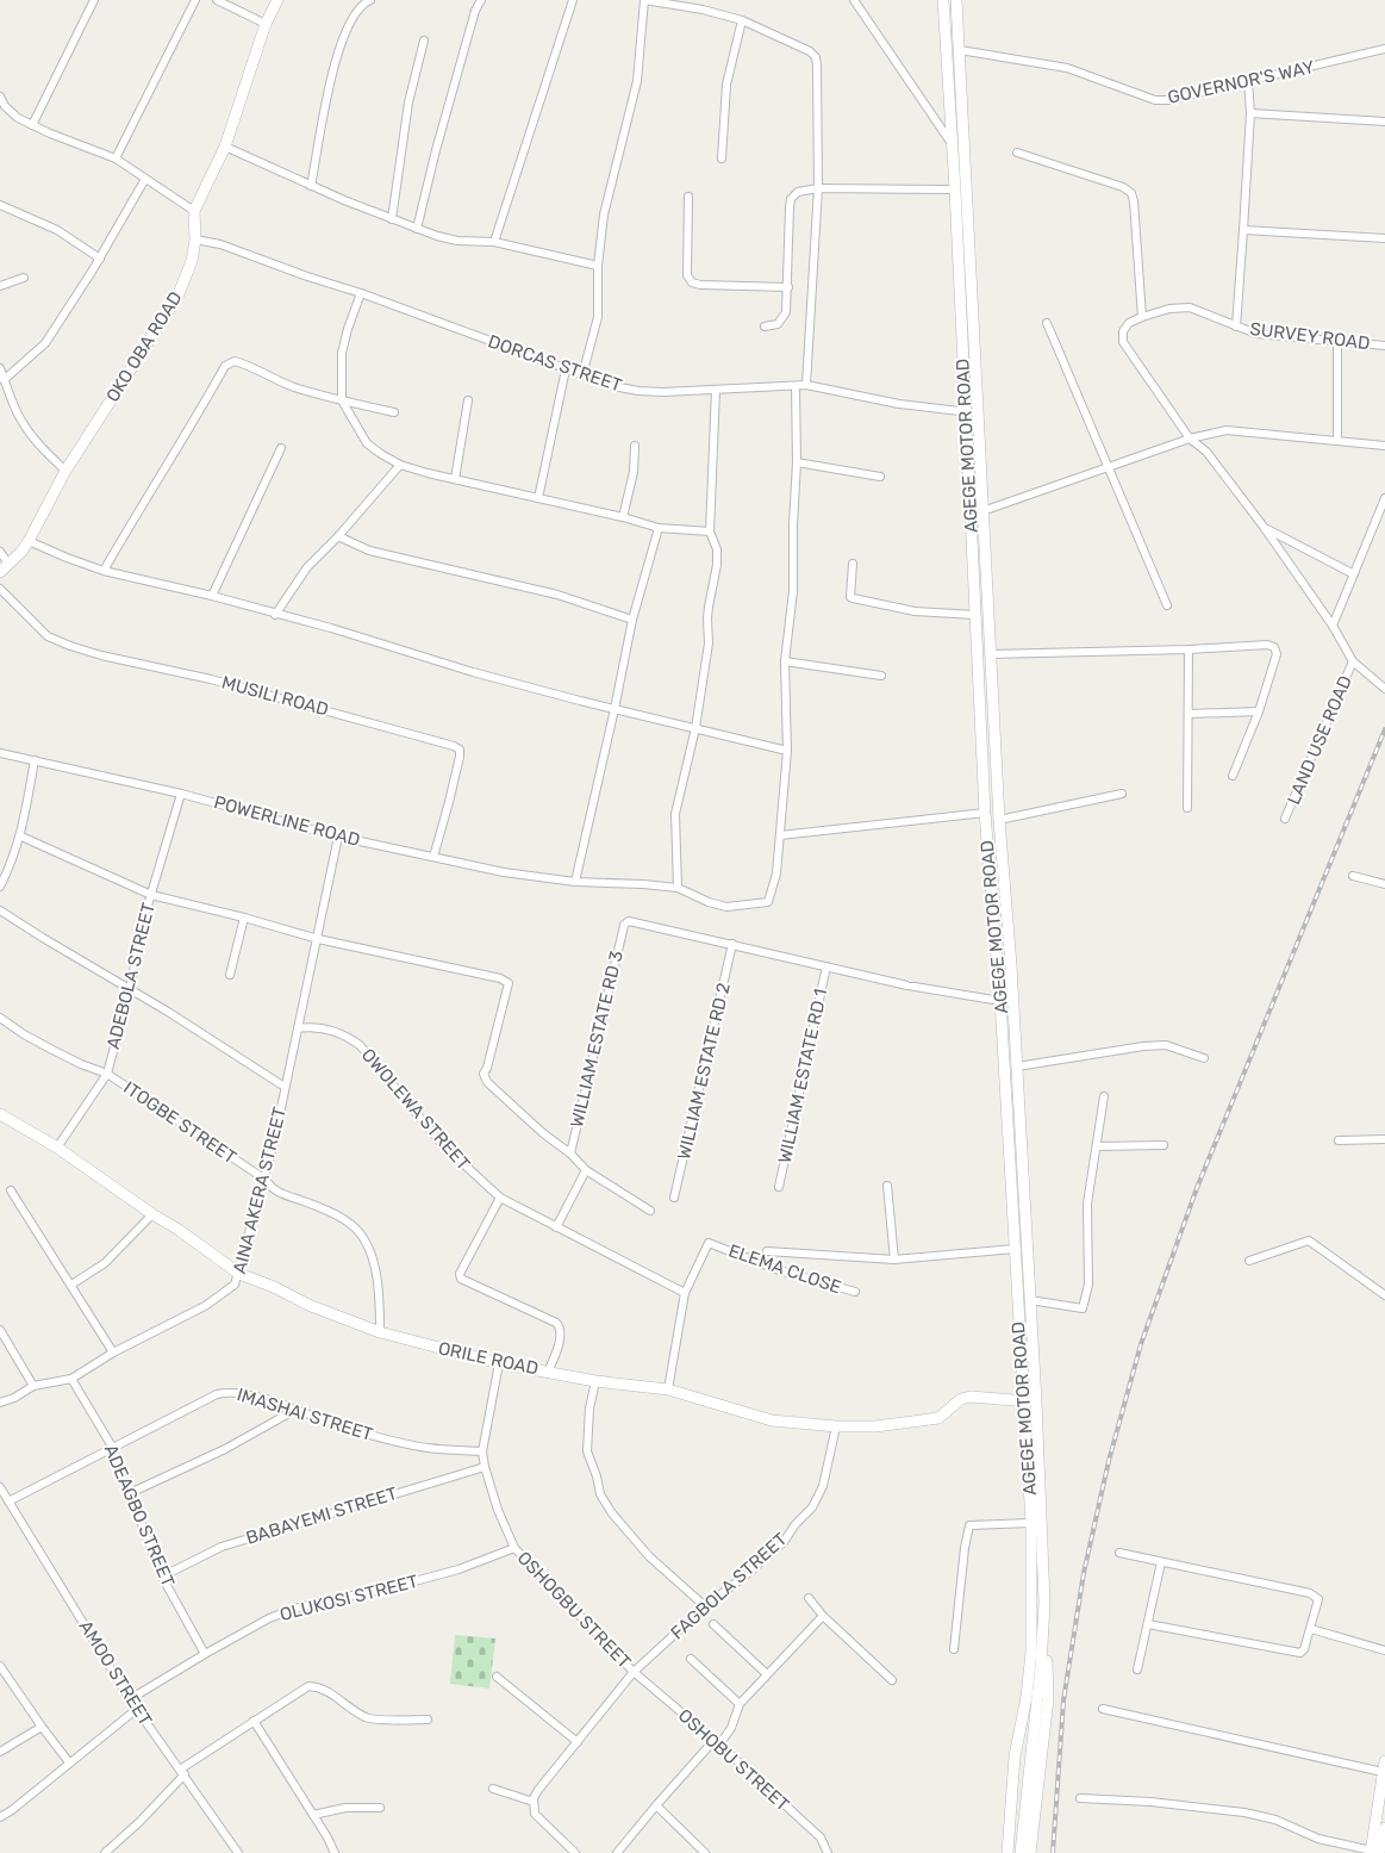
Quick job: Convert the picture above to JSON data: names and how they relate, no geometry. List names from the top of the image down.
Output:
{
  "streets": {
    "main road": ["OKO OBA ROAD", "AGEGE MOTOR ROAD", "ORILE ROAD"],
    "street": [
      "GOVERNOR'S WAY",
      "SURVEY ROAD",
      "DORCAS STREET",
      "MUSILI ROAD",
      "LAND USE ROAD",
      "POWERLINE ROAD",
      "ADEBOLA STREET",
      "WILLIAM ESTATE RD 3",
      "WILLIAM ESTATE RD 2",
      "WILLIAM ESTATE RD 1",
      "OWOLEWA STREET",
      "ITOGBE STREET",
      "AINA AKERA STREET",
      "ELEMA CLOSE",
      "IMASHAI STREET",
      "ADEAGBO STREET",
      "BABAYEMI STREET",
      "FAGBOLA STREET",
      "OLUKOSI STREET",
      "OSHOGBU STREET",
      "AMOO STREET",
      "OSHOBU STREET"
    ]
  },
  "crossings": [
    ["GOVERNOR'S WAY", "AGEGE MOTOR ROAD"],
    ["SURVEY ROAD", "LAND USE ROAD"],
    ["OKO OBA ROAD", "DORCAS STREET"],
    ["DORCAS STREET", "AGEGE MOTOR ROAD"],
    ["AGEGE MOTOR ROAD", "ORILE ROAD"],
    ["MUSILI ROAD", "POWERLINE ROAD"],
    ["POWERLINE ROAD", "ADEBOLA STREET"],
    ["POWERLINE ROAD", "AINA AKERA STREET"],
    ["ADEBOLA STREET", "ITOGBE STREET"],
    ["ADEBOLA STREET", "ORILE ROAD"],
    ["WILLIAM ESTATE RD 3", "WILLIAM ESTATE RD 2"],
    ["OWOLEWA STREET", "AINA AKERA STREET"],
    ["OWOLEWA STREET", "ELEMA CLOSE"],
    ["ITOGBE STREET", "AINA AKERA STREET"],
    ["ITOGBE STREET", "ORILE ROAD"],
    ["AINA AKERA STREET", "ORILE ROAD"],
    ["AINA AKERA STREET", "ADEAGBO STREET"],
    ["ORILE ROAD", "FAGBOLA STREET"],
    ["IMASHAI STREET", "ADEAGBO STREET"],
    ["IMASHAI STREET", "AMOO STREET"],
    ["ADEAGBO STREET", "BABAYEMI STREET"],
    ["ADEAGBO STREET", "OLUKOSI STREET"],
    ["FAGBOLA STREET", "OSHOGBU STREET"],
    ["FAGBOLA STREET", "OSHOBU STREET"],
    ["OLUKOSI STREET", "OSHOGBU STREET"],
    ["OLUKOSI STREET", "AMOO STREET"],
    ["OSHOGBU STREET", "OSHOBU STREET"]
  ]
}
